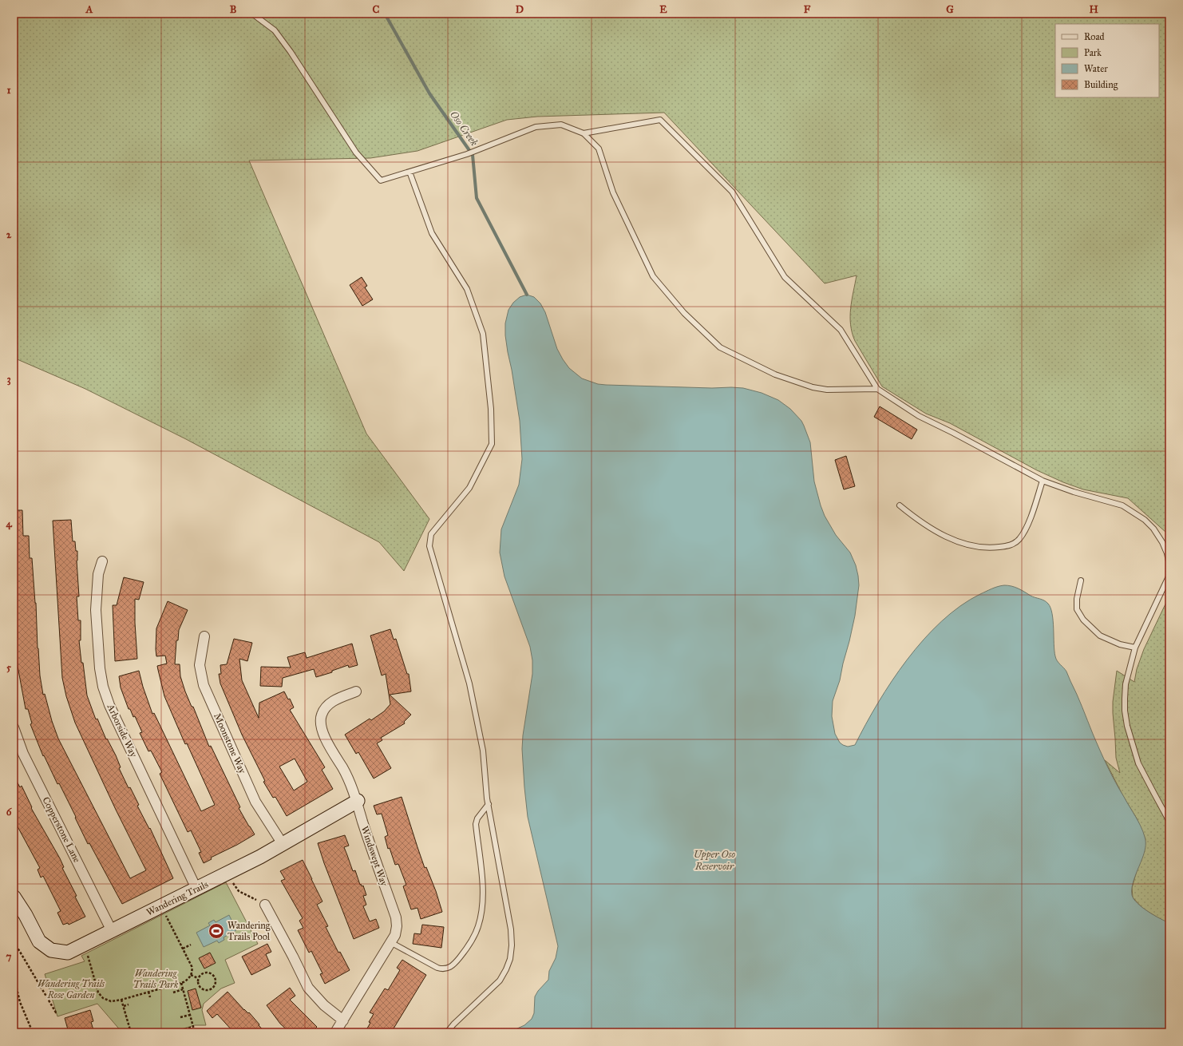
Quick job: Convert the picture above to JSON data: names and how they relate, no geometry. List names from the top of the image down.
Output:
{
  "streets": {
    "street": [
      "Arborside Way",
      "Moonstone Way",
      "Copperstone Lane",
      "Windswept Way",
      "Wandering Trails"
    ]
  },
  "crossings": [
    ["Arborside Way", "Wandering Trails"],
    ["Moonstone Way", "Wandering Trails"],
    ["Copperstone Lane", "Wandering Trails"],
    ["Windswept Way", "Wandering Trails"]
  ],
  "water": ["Oso Creek", "Upper Oso Reservoir"],
  "parks": ["Wandering Trails Park", "Wandering Trails Rose Garden"],
  "places": {
    "sports": ["Wandering Trails Pool"]
  },
  "legend": [
    "Road",
    "Park",
    "Water",
    "Building"
  ],
  "grid": {
    "columns": [
      "A",
      "B",
      "C",
      "D",
      "E",
      "F",
      "G",
      "H"
    ],
    "rows": [
      "1",
      "2",
      "3",
      "4",
      "5",
      "6",
      "7"
    ]
  }
}
